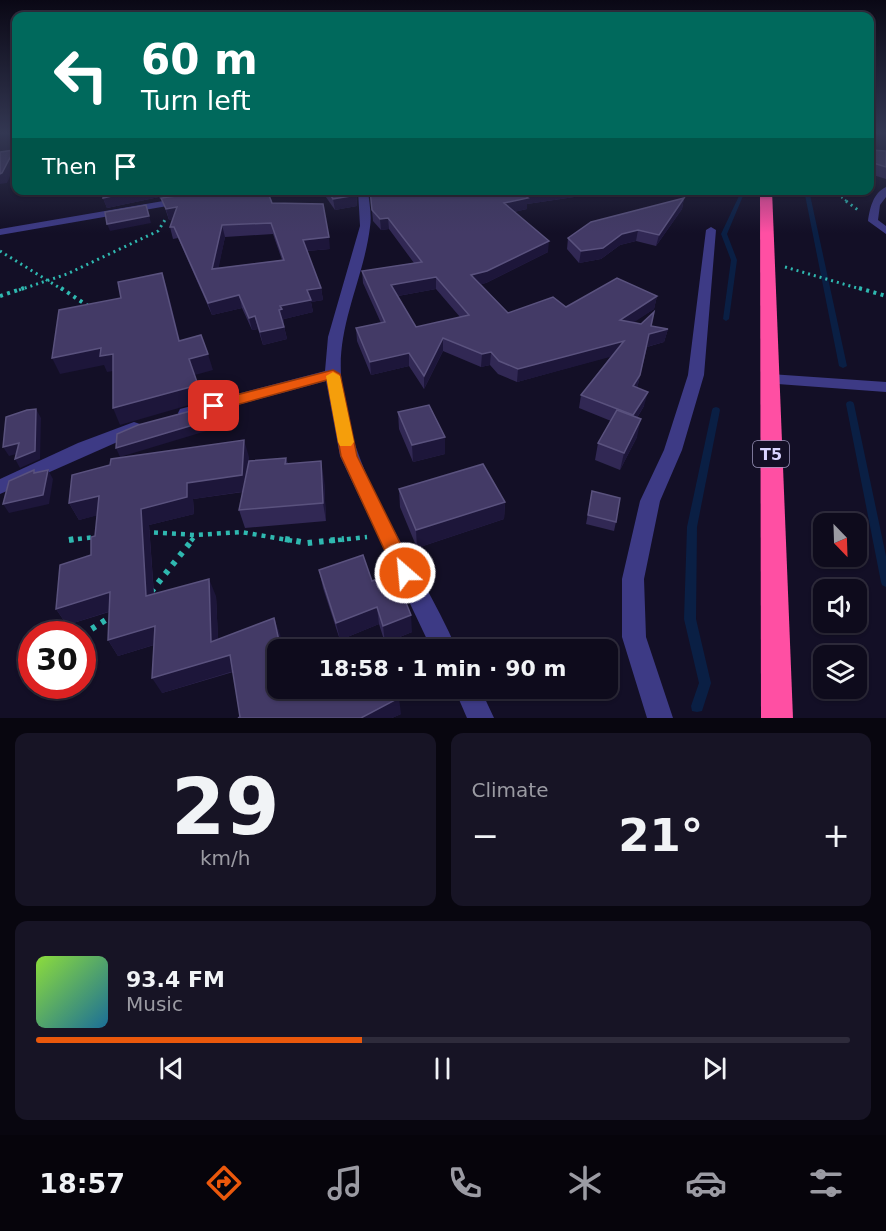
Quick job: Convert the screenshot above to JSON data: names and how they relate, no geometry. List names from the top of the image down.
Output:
{
  "streets": {
    "highway": ["T5"]
  },
  "north": "bottom right",
  "page": {
    "turn": ["60 m", "Turn left"],
    "then": "Then",
    "limit": "30",
    "trip": "18:58 · 1 min · 90 m",
    "tile": [
      ["29", "km/h"],
      "Climate"
    ],
    "heat": ["−", "21°", "+"],
    "song": ["93.4 FM", "Music"],
    "tabs": "18:57"
  }
}
